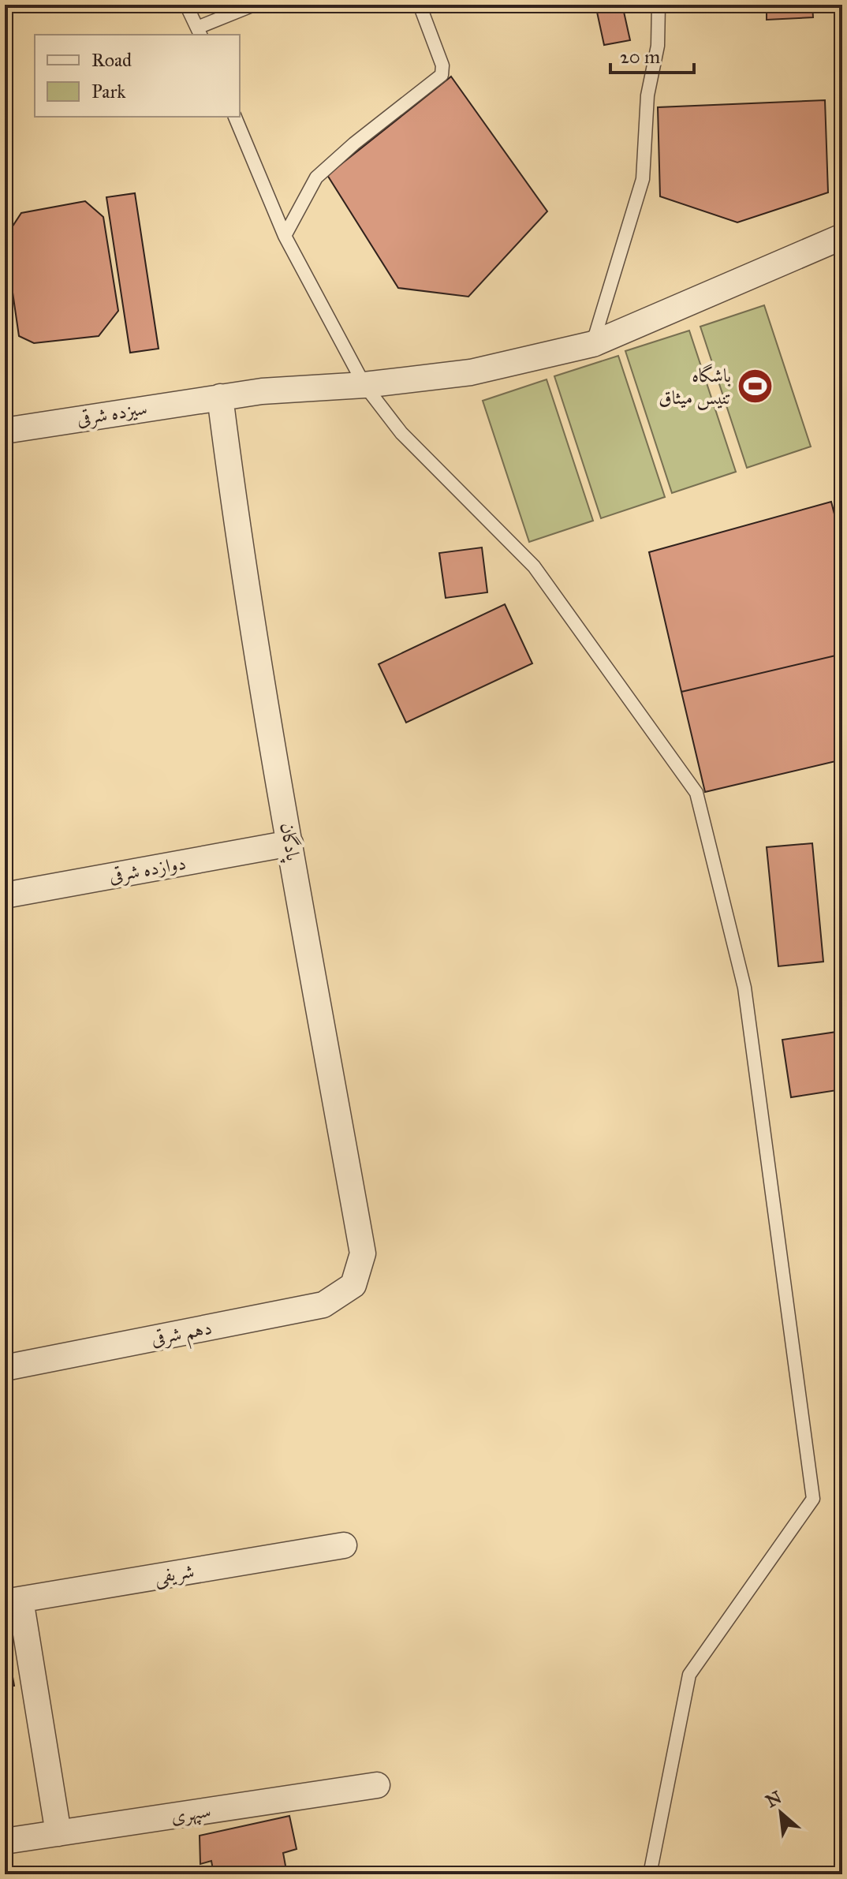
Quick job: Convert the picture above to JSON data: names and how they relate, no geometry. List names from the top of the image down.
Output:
{
  "streets": {
    "street": [
      "سیزده شرقی",
      "پادگان",
      "دوازده شرقی",
      "دهم شرقی",
      "شریفی",
      "سپهری"
    ]
  },
  "crossings": [
    ["سیزده شرقی", "پادگان"],
    ["پادگان", "دوازده شرقی"],
    ["پادگان", "دهم شرقی"]
  ],
  "places": {
    "sports": ["باشگاه تنيس ميثاق"]
  },
  "legend": ["Road", "Park"],
  "scale_bar": "20 m",
  "north": "top left"
}
